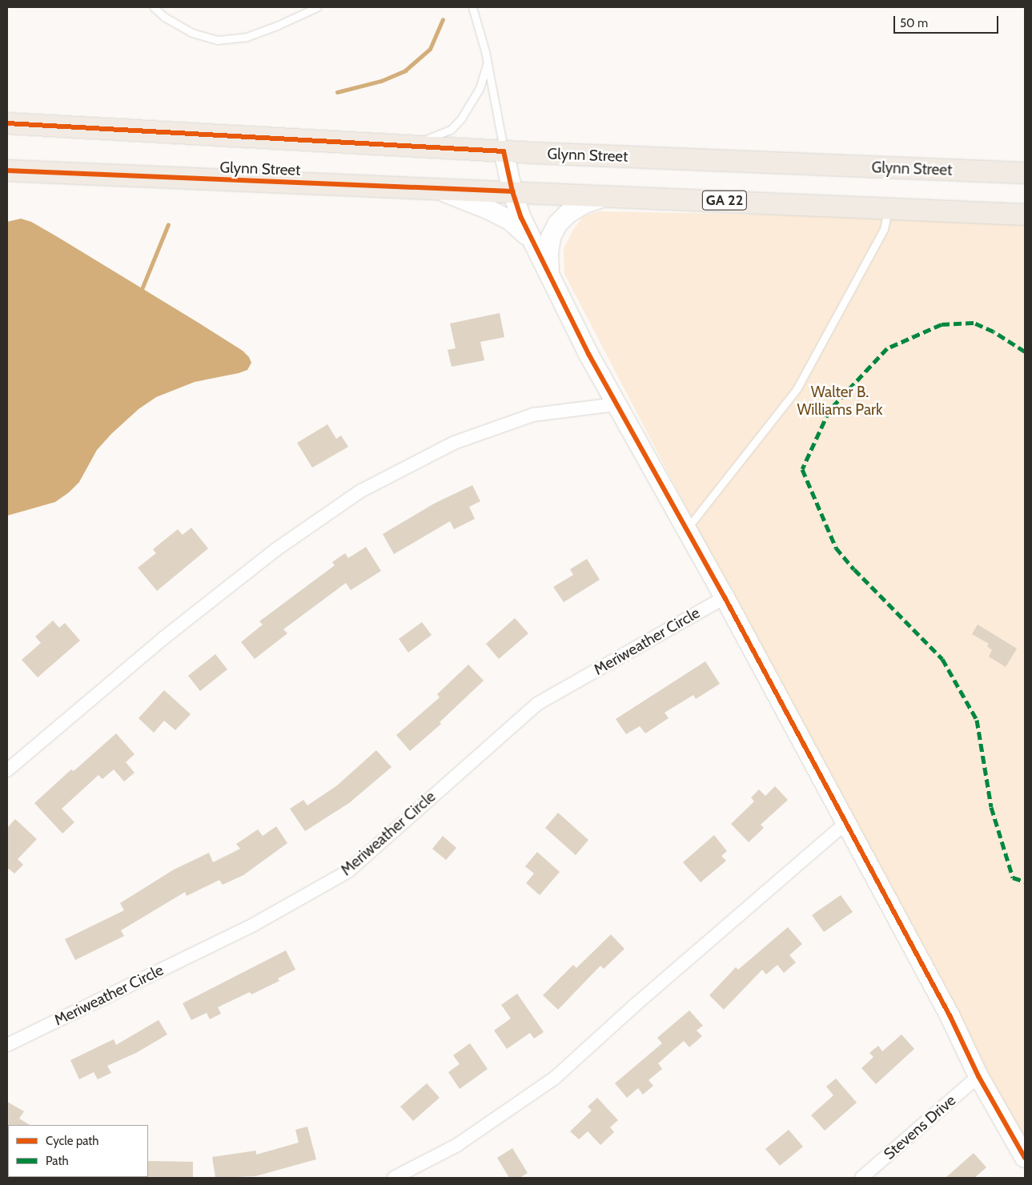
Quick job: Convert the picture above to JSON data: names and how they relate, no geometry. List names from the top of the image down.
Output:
{
  "streets": {
    "main road": ["Glynn Street", "GA 22"],
    "street": ["Meriweather Circle", "Stevens Drive"]
  },
  "parks": ["Walter B. Williams Park"],
  "legend": ["Cycle path", "Path"],
  "scale_bar": "50 m"
}
